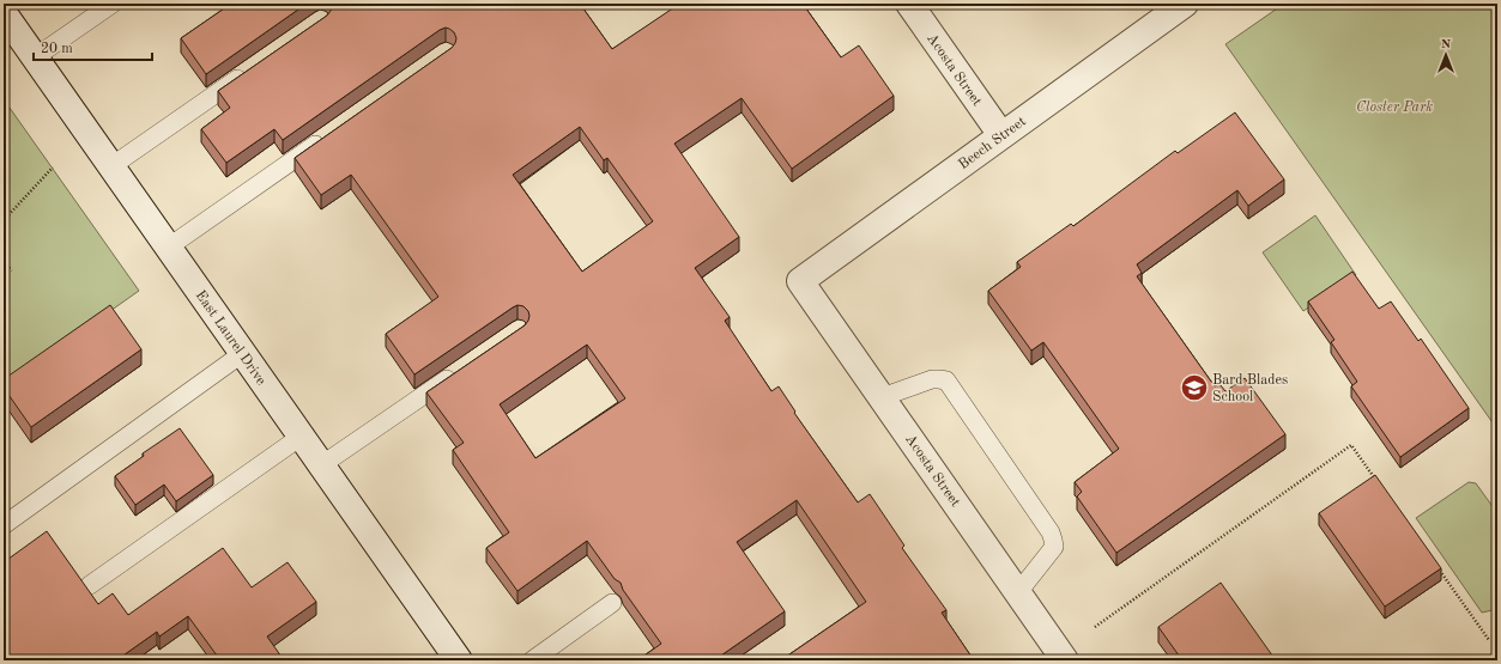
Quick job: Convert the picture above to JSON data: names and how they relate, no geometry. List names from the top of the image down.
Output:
{
  "streets": {
    "street": ["Acosta Street", "Beech Street", "East Laurel Drive"]
  },
  "crossings": [
    ["Acosta Street", "Beech Street"]
  ],
  "parks": ["Closter Park"],
  "places": {
    "school or university": ["Bard Blades School"]
  },
  "scale_bar": "20 m",
  "north": "top"
}
